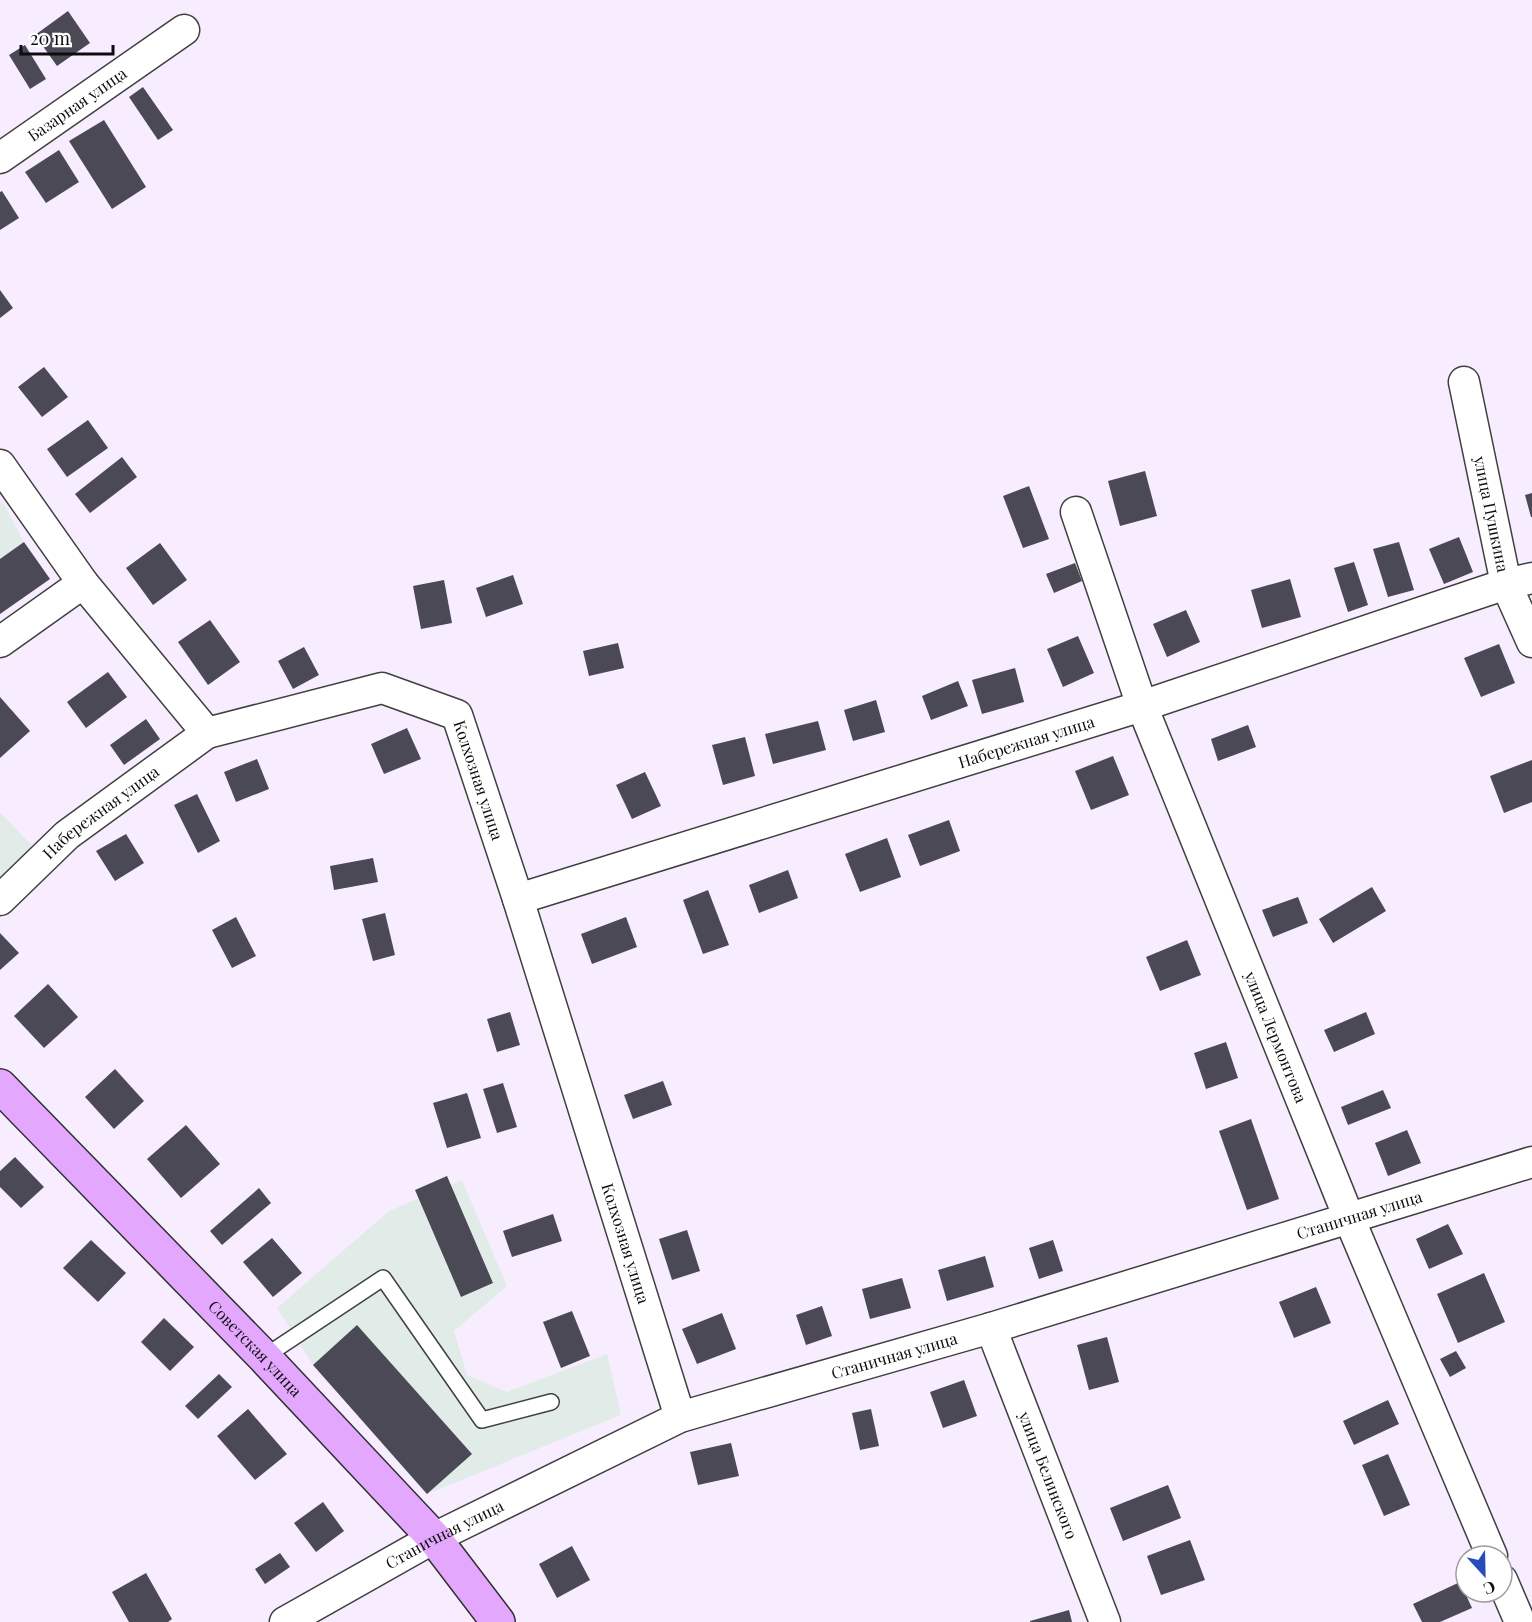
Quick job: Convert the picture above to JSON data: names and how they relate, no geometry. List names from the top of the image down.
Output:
{
  "streets": {
    "street": [
      "Базарная улица",
      "улица Пушкина",
      "Набережная улица",
      "Колхозная улица",
      "улица Лермонтова",
      "Станичная улица",
      "Советская улица",
      "улица Белинского"
    ]
  },
  "crossings": [
    ["улица Пушкина", "Набережная улица"],
    ["Набережная улица", "Колхозная улица"],
    ["Набережная улица", "улица Лермонтова"],
    ["Колхозная улица", "Станичная улица"],
    ["улица Лермонтова", "Станичная улица"],
    ["Станичная улица", "Советская улица"],
    ["Станичная улица", "улица Белинского"]
  ],
  "scale_bar": "20 m",
  "north": "bottom"
}
